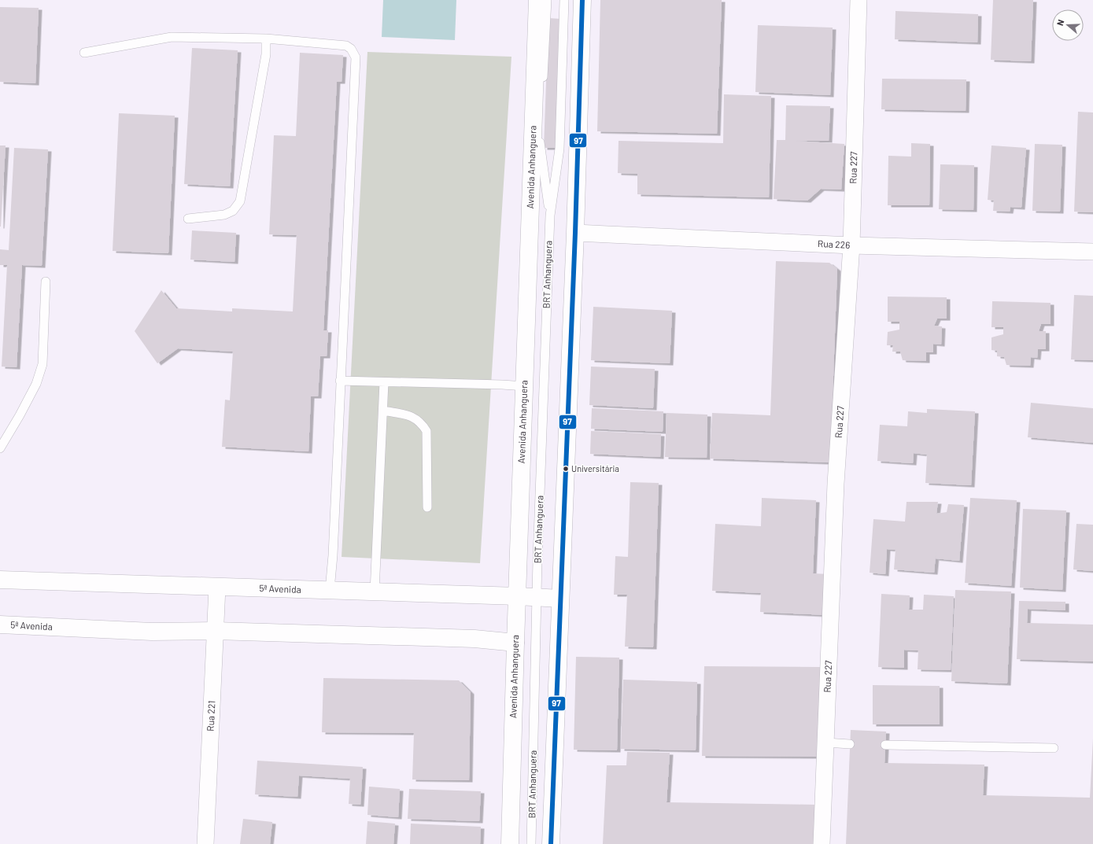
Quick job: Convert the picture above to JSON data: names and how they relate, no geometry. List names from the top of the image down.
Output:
{
  "streets": {
    "main road": ["Avenida Anhanguera", "5ª Avenida"],
    "street": ["Rua 227", "Rua 226", "Rua 221"],
    "lane": ["BRT Anhanguera"]
  },
  "crossings": [
    ["Avenida Anhanguera", "5ª Avenida"],
    ["Rua 227", "Rua 226"],
    ["BRT Anhanguera", "5ª Avenida"],
    ["5ª Avenida", "Rua 221"]
  ],
  "places": ["Universitária"],
  "lines": ["transit line 97"],
  "north": "left"
}
